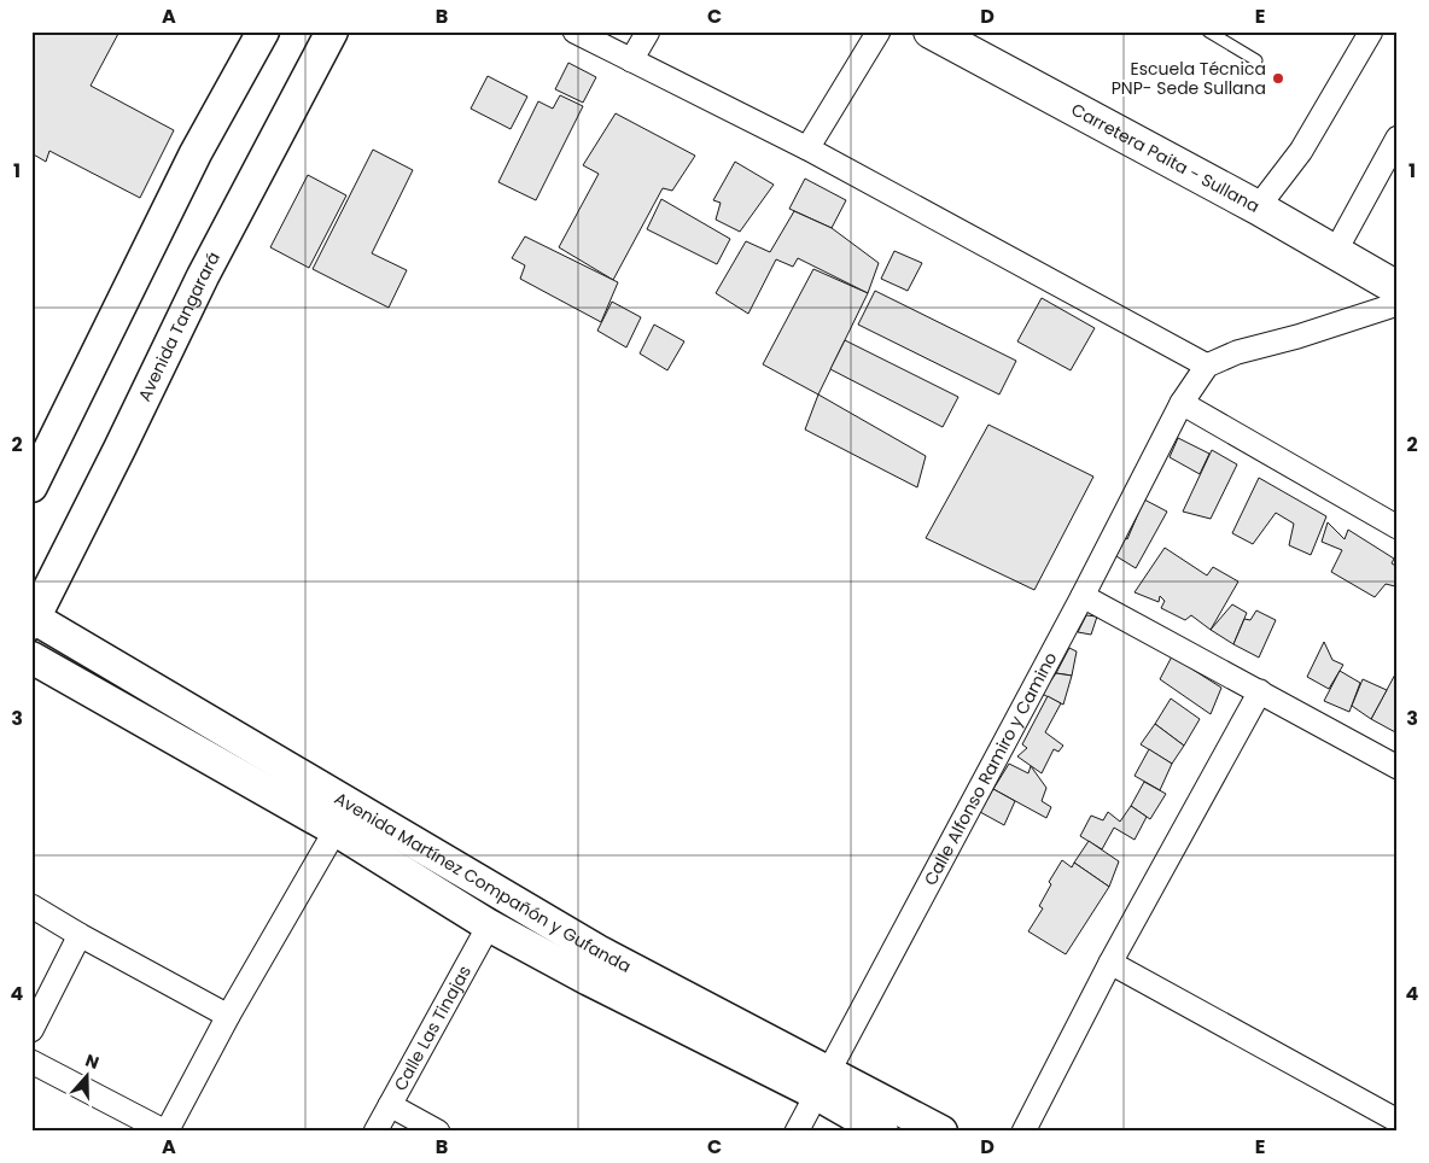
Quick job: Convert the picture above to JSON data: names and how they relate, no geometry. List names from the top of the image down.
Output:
{
  "streets": {
    "main road": ["Carretera Paita - Sullana"],
    "street": [
      "Avenida Tangarará",
      "Calle Alfonso Ramiro y Camino",
      "Avenida Martínez Compañón y Gufanda",
      "Calle Las Tinajas"
    ]
  },
  "crossings": [
    ["Avenida Tangarará", "Avenida Martínez Compañón y Gufanda"],
    ["Calle Alfonso Ramiro y Camino", "Avenida Martínez Compañón y Gufanda"],
    ["Avenida Martínez Compañón y Gufanda", "Calle Las Tinajas"]
  ],
  "places": ["Escuela Técnica PNP- Sede Sullana"],
  "north": "top",
  "grid": {
    "columns": [
      "A",
      "B",
      "C",
      "D",
      "E"
    ],
    "rows": [
      "1",
      "2",
      "3",
      "4"
    ]
  }
}
